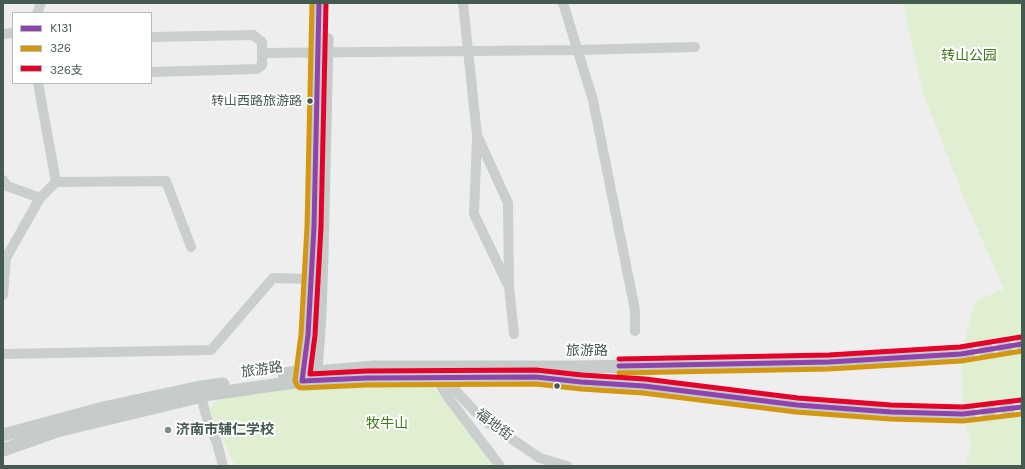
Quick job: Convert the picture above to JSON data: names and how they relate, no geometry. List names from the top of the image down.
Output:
{
  "streets": {
    "main road": ["旅游路"],
    "street": ["福地街"]
  },
  "crossings": [
    ["旅游路", "福地街"]
  ],
  "parks": ["转山公园", "牧牛山"],
  "places": ["转山西路旅游路", "济南市辅仁学校"],
  "lines": ["transit line K131", "transit line 326", "transit line 326支"],
  "legend": ["K131", "326", "326支"]
}
